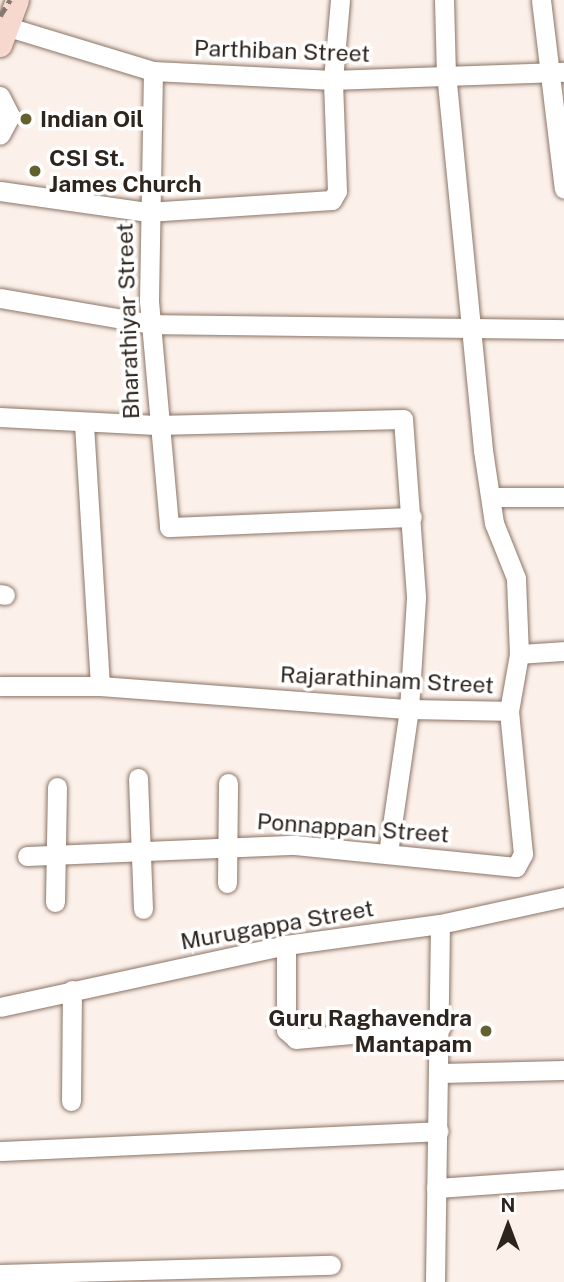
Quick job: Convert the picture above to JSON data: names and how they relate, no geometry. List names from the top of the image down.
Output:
{
  "streets": {
    "street": [
      "Parthiban Street",
      "Bharathiyar Street",
      "Rajarathinam Street",
      "Ponnappan Street",
      "Murugappa Street"
    ]
  },
  "crossings": [
    ["Parthiban Street", "Bharathiyar Street"],
    ["Parthiban Street", "Rajarathinam Street"],
    ["Rajarathinam Street", "Ponnappan Street"]
  ],
  "places": ["Indian Oil", "CSI St. James Church", "Guru Raghavendra Mantapam"],
  "north": "top"
}
